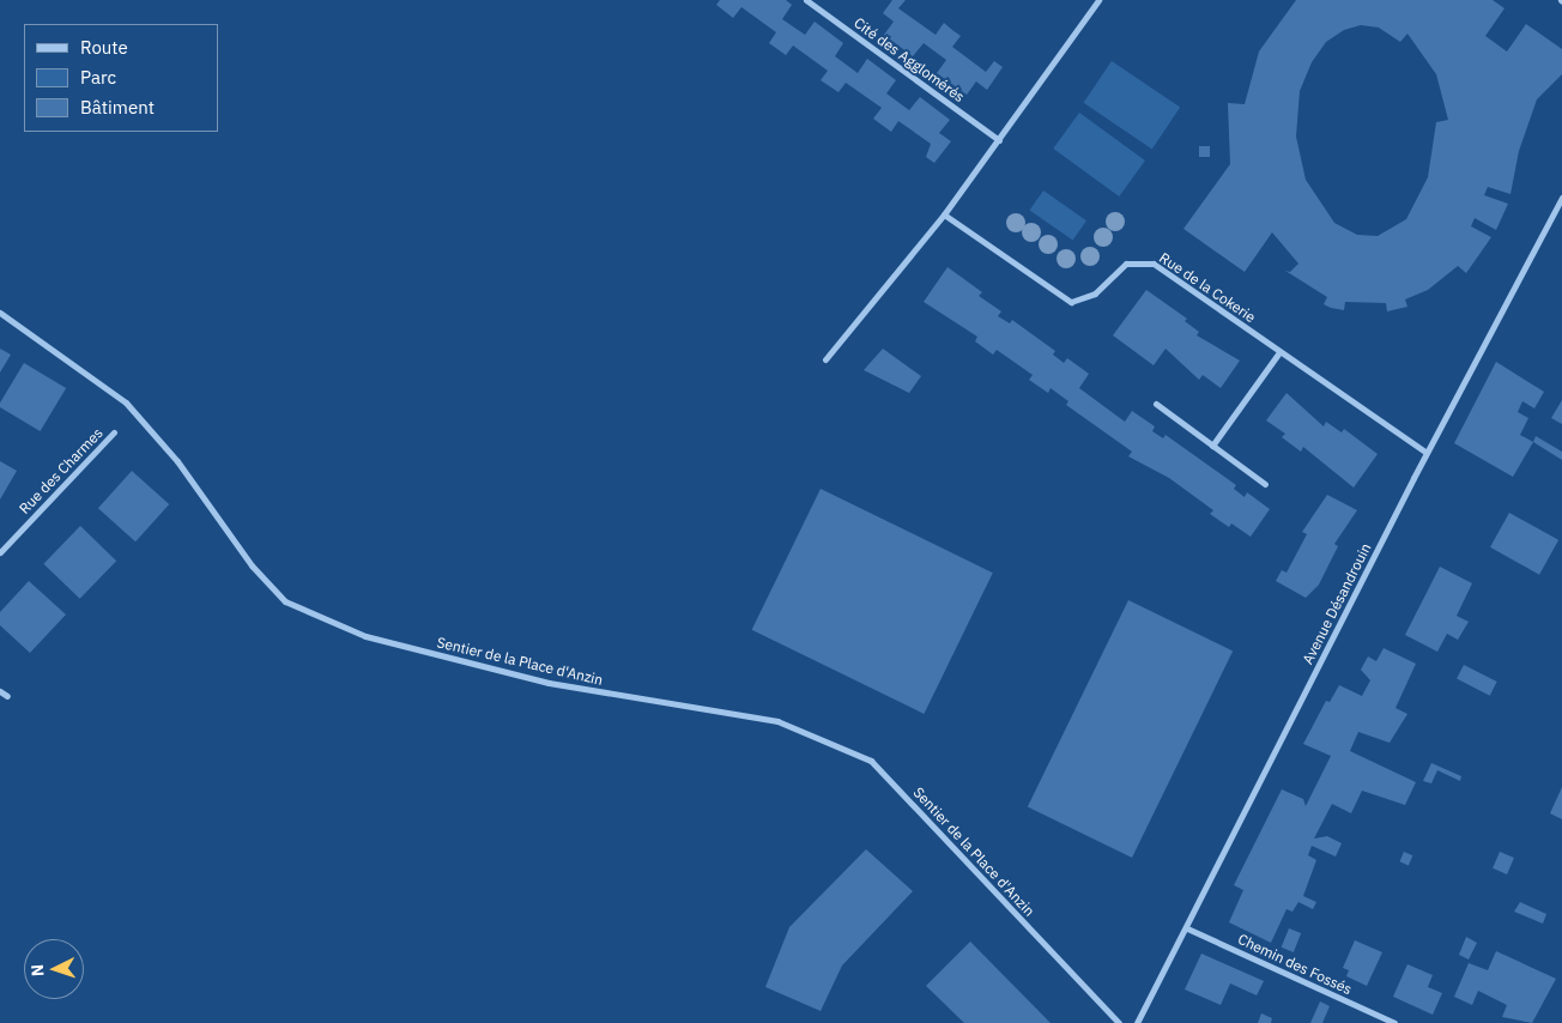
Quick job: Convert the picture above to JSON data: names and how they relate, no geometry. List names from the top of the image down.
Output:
{
  "streets": {
    "street": [
      "Cité des Agglomérés",
      "Rue de la Cokerie",
      "Rue des Charmes",
      "Avenue Désandrouin",
      "Sentier de la Place d'Anzin",
      "Chemin des Fossés"
    ]
  },
  "crossings": [
    ["Rue de la Cokerie", "Avenue Désandrouin"],
    ["Avenue Désandrouin", "Chemin des Fossés"]
  ],
  "legend": ["Route", "Parc", "Bâtiment"],
  "north": "left"
}
